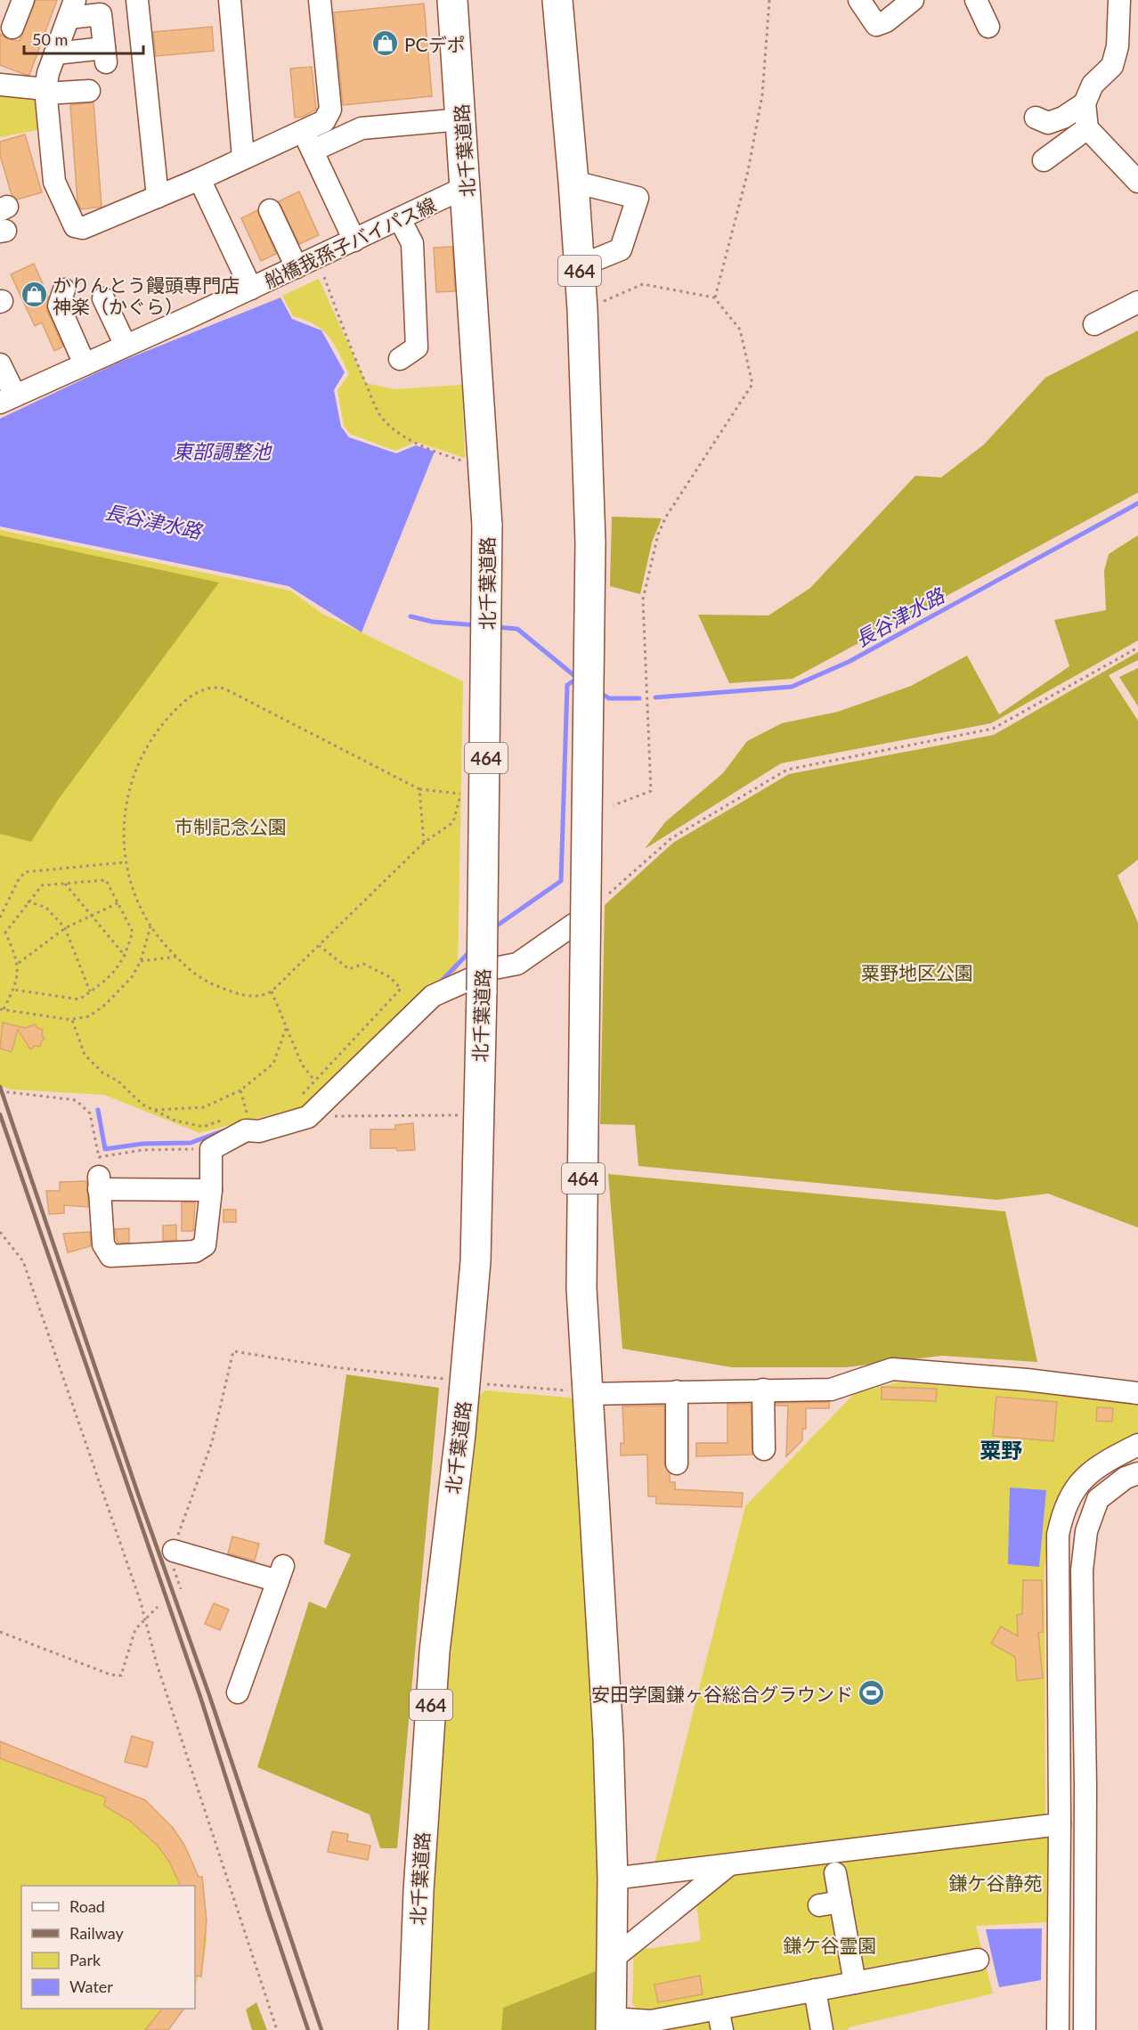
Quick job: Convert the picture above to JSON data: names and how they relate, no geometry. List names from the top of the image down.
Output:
{
  "streets": {
    "highway": ["北千葉道路", "464"],
    "street": ["船橋我孫子バイパス線"]
  },
  "crossings": [
    ["北千葉道路", "船橋我孫子バイパス線"]
  ],
  "districts": ["粟野"],
  "water": ["東部調整池", "長谷津水路"],
  "parks": [
    "市制記念公園",
    "粟野地区公園",
    "鎌ケ谷静苑",
    "鎌ケ谷霊園"
  ],
  "places": {
    "shop": ["PCデポ", "かりんとう饅頭専門店 神楽（かぐら）"],
    "sports": ["安田学園鎌ヶ谷総合グラウンド"]
  },
  "legend": [
    "Road",
    "Railway",
    "Park",
    "Water"
  ],
  "scale_bar": "50 m"
}
